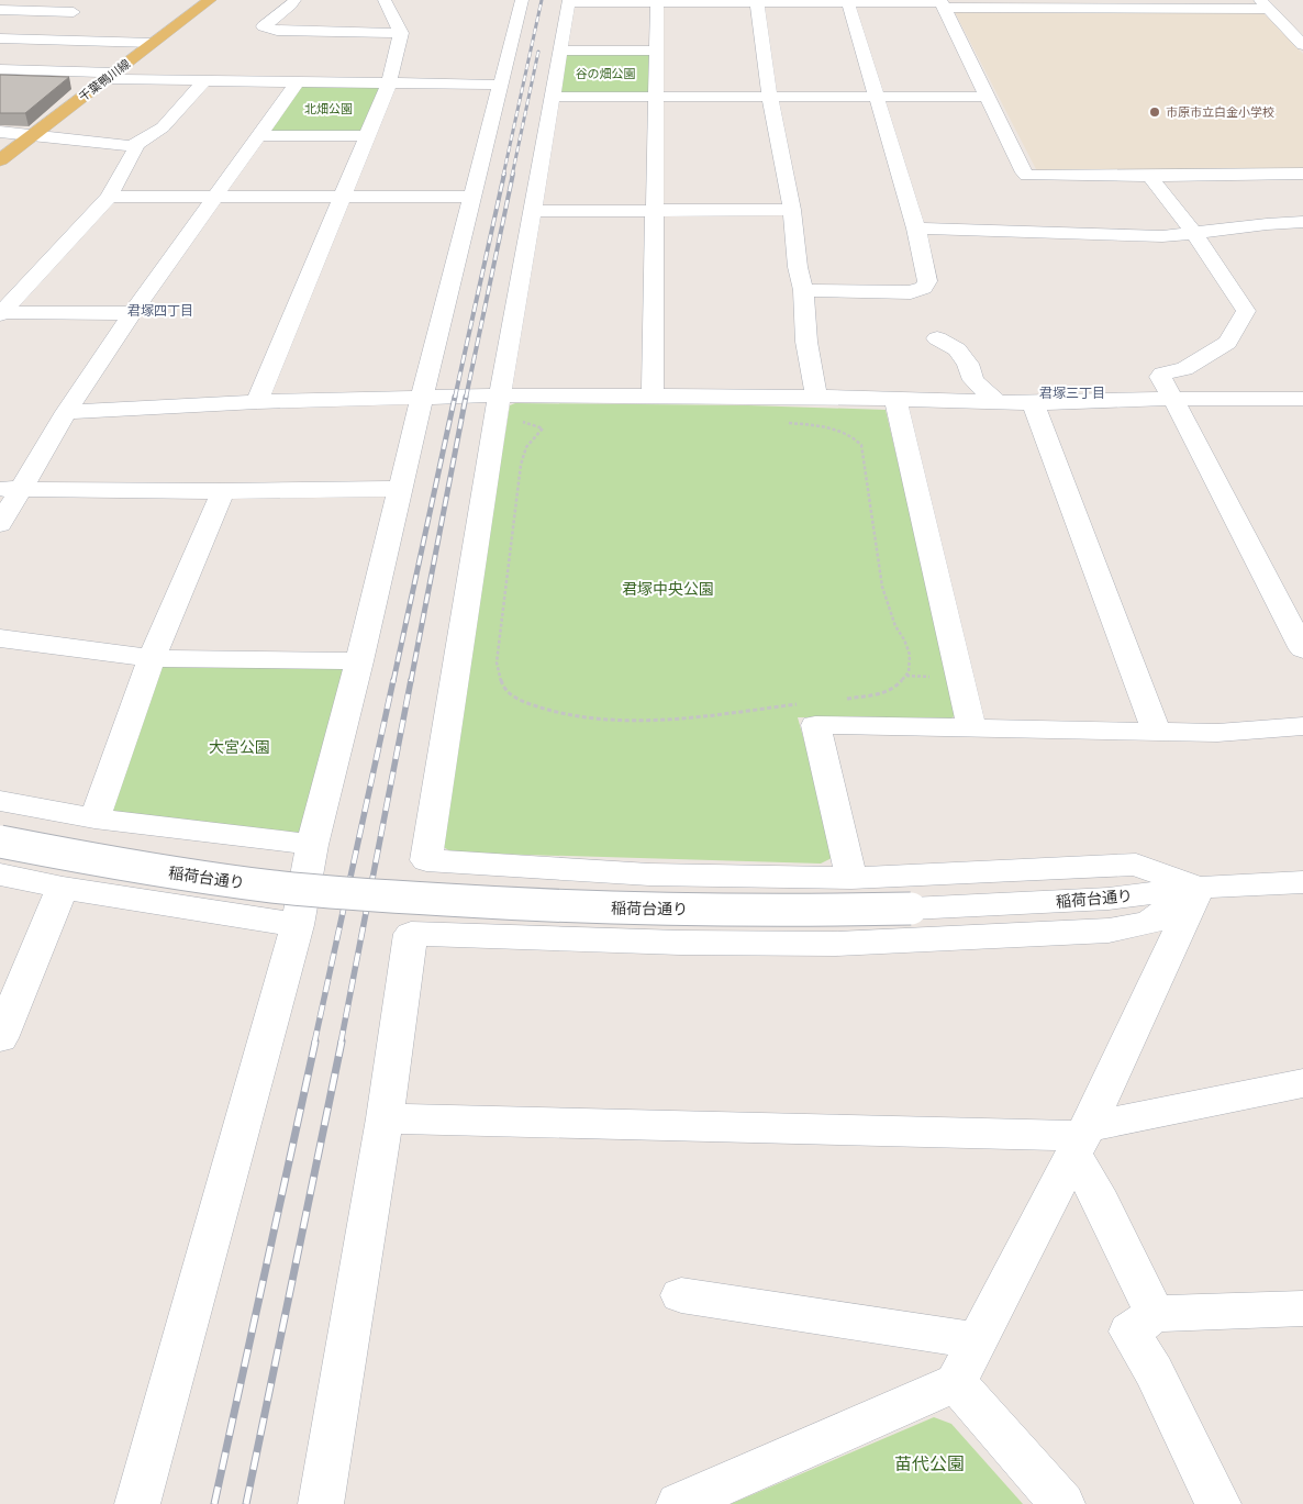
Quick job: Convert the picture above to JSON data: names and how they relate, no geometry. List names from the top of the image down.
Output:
{
  "streets": {
    "main road": ["千葉鴨川線"],
    "street": ["稲荷台通り"]
  },
  "districts": ["君塚四丁目", "君塚三丁目"],
  "parks": [
    "谷の畑公園",
    "北畑公園",
    "君塚中央公園",
    "大宮公園",
    "苗代公園"
  ],
  "places": ["市原市立白金小学校"]
}
